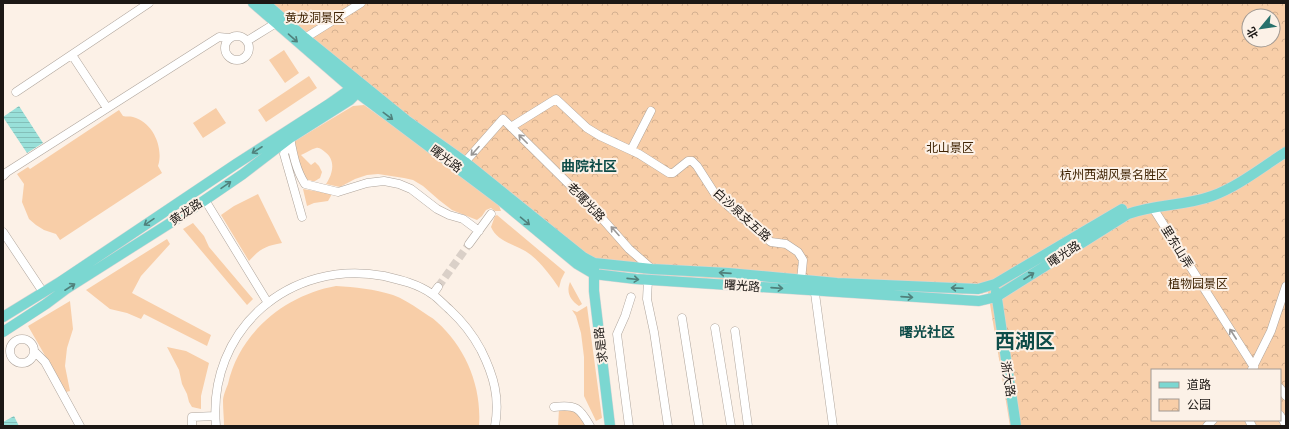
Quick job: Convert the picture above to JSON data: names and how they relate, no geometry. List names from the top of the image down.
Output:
{
  "streets": {
    "main road": [
      "曙光路",
      "黄龙路",
      "求是路",
      "浙大路"
    ],
    "street": ["老曙光路", "白沙泉支五路", "里东山弄"]
  },
  "crossings": [
    ["曙光路", "老曙光路"],
    ["曙光路", "黄龙路"],
    ["曙光路", "白沙泉支五路"],
    ["曙光路", "里东山弄"],
    ["曙光路", "求是路"],
    ["曙光路", "浙大路"]
  ],
  "one_way": ["老曙光路", "里东山弄"],
  "districts": ["曲院社区", "曙光社区", "西湖区"],
  "parks": [
    "黄龙洞景区",
    "北山景区",
    "杭州西湖风景名胜区",
    "植物园景区"
  ],
  "legend": ["道路", "公园"],
  "north": "bottom left"
}
